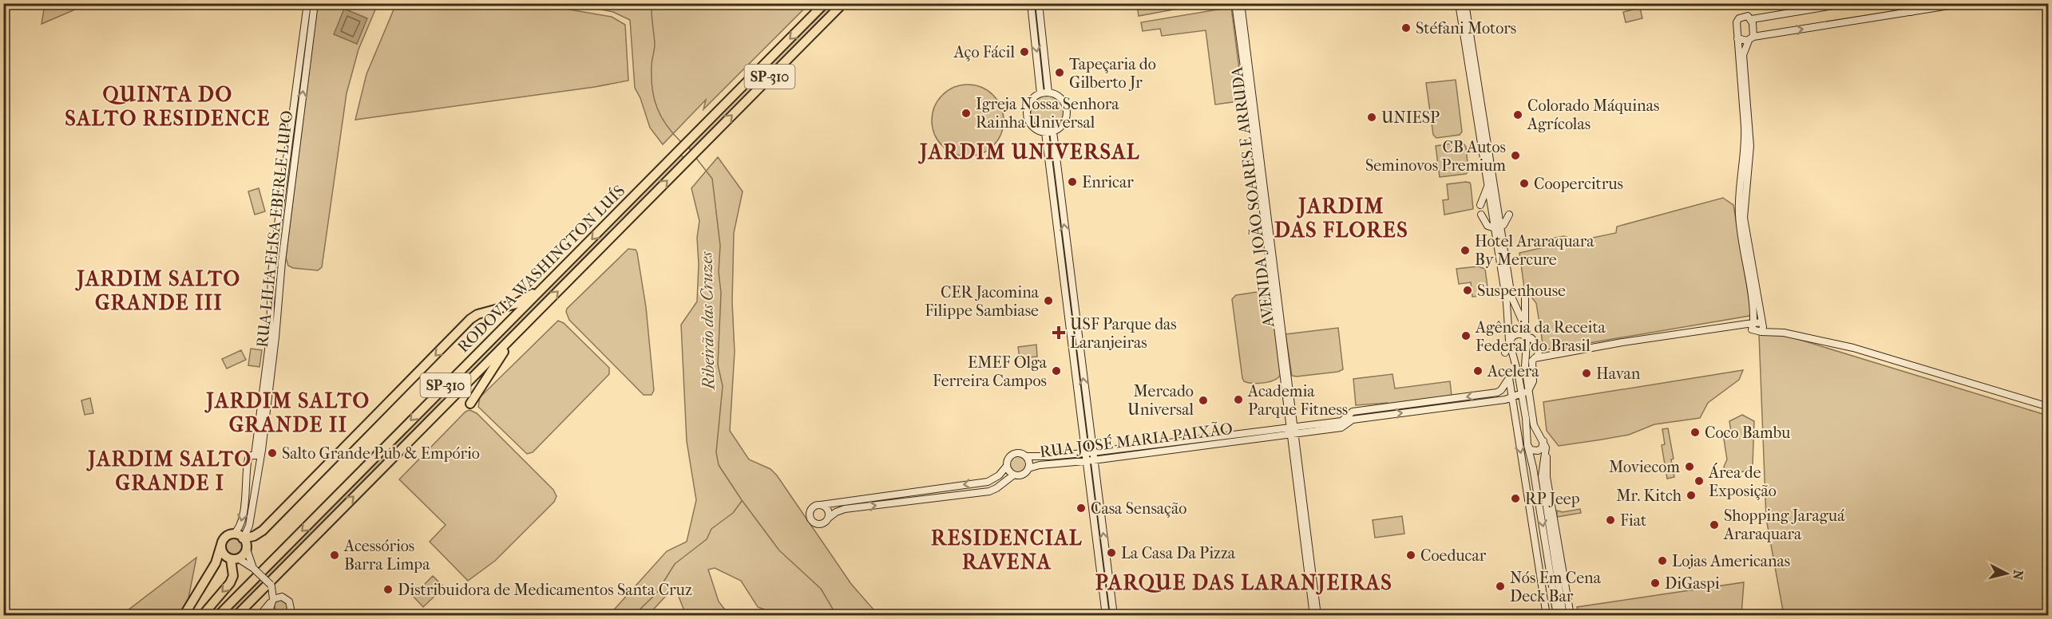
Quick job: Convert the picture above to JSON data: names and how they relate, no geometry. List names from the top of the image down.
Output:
{
  "streets": {
    "highway": ["SP-310", "RODOVIA WASHINGTON LUÍS"],
    "street": ["AVENIDA JOÃO SOARES E ARRUDA", "RUA LILIA ELISA EBERLE LUPO", "RUA JOSÉ MARIA PAIXÃO"]
  },
  "crossings": [
    ["AVENIDA JOÃO SOARES E ARRUDA", "RUA JOSÉ MARIA PAIXÃO"]
  ],
  "districts": [
    "QUINTA DO SALTO RESIDENCE",
    "JARDIM UNIVERSAL",
    "JARDIM DAS FLORES",
    "JARDIM SALTO GRANDE III",
    "JARDIM SALTO GRANDE II",
    "JARDIM SALTO GRANDE I",
    "RESIDENCIAL RAVENA",
    "PARQUE DAS LARANJEIRAS"
  ],
  "water": ["Ribeirão das Cruzes"],
  "places": {
    "other": [
      "Stéfani Motors",
      "Aço Fácil",
      "Tapeçaria do Gilberto Jr",
      "Igreja Nossa Senhora Rainha Universal",
      "Colorado Máquinas Agrícolas",
      "UNIESP",
      "CB Autos Seminovos Premium",
      "Enricar",
      "Coopercitrus",
      "Hotel Araraquara By Mercure",
      "Suspenhouse",
      "CER Jacomina Filippe Sambiase",
      "Agência da Receita Federal do Brasil",
      "EMEF Olga Ferreira Campos",
      "Acelera",
      "Havan",
      "Academia Parque Fitness",
      "Mercado Universal",
      "Coco Bambu",
      "Salto Grande Pub & Empório",
      "Moviecom",
      "Área de Exposição",
      "Mr. Kitch",
      "RP Jeep",
      "Casa Sensação",
      "Fiat",
      "Shopping Jaraguá Araraquara",
      "La Casa Da Pizza",
      "Acessórios Barra Limpa",
      "Coeducar",
      "Lojas Americanas",
      "DiGaspi",
      "Nós Em Cena Deck Bar",
      "Distribuidora de Medicamentos Santa Cruz"
    ],
    "health": ["USF Parque das Laranjeiras"]
  },
  "north": "right"
}
